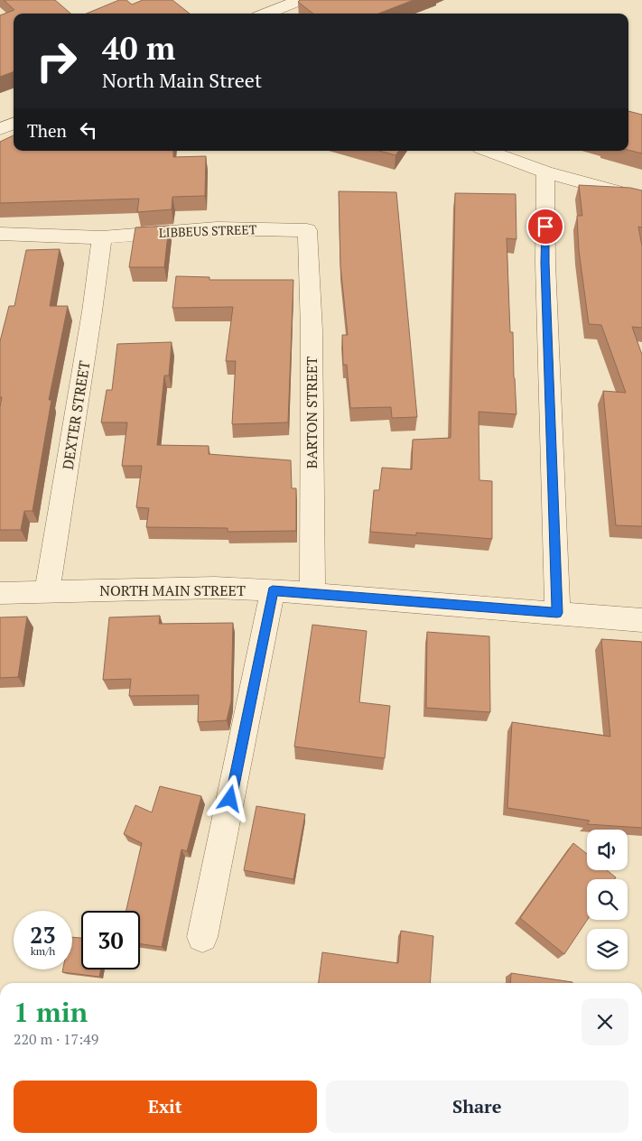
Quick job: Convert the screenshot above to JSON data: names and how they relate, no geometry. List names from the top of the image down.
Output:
{
  "streets": {
    "street": [
      "LIBBEUS STREET",
      "BARTON STREET",
      "DEXTER STREET",
      "NORTH MAIN STREET"
    ]
  },
  "crossings": [
    ["LIBBEUS STREET", "BARTON STREET"],
    ["LIBBEUS STREET", "DEXTER STREET"],
    ["BARTON STREET", "NORTH MAIN STREET"],
    ["DEXTER STREET", "NORTH MAIN STREET"]
  ],
  "page": {
    "turn": ["40 m", "North Main Street"],
    "then": "Then",
    "speed": "23 km/h",
    "limit": "30",
    "heading": ["1 min", "220 m · 17:49"],
    "buttons": ["Exit", "Share"]
  }
}
